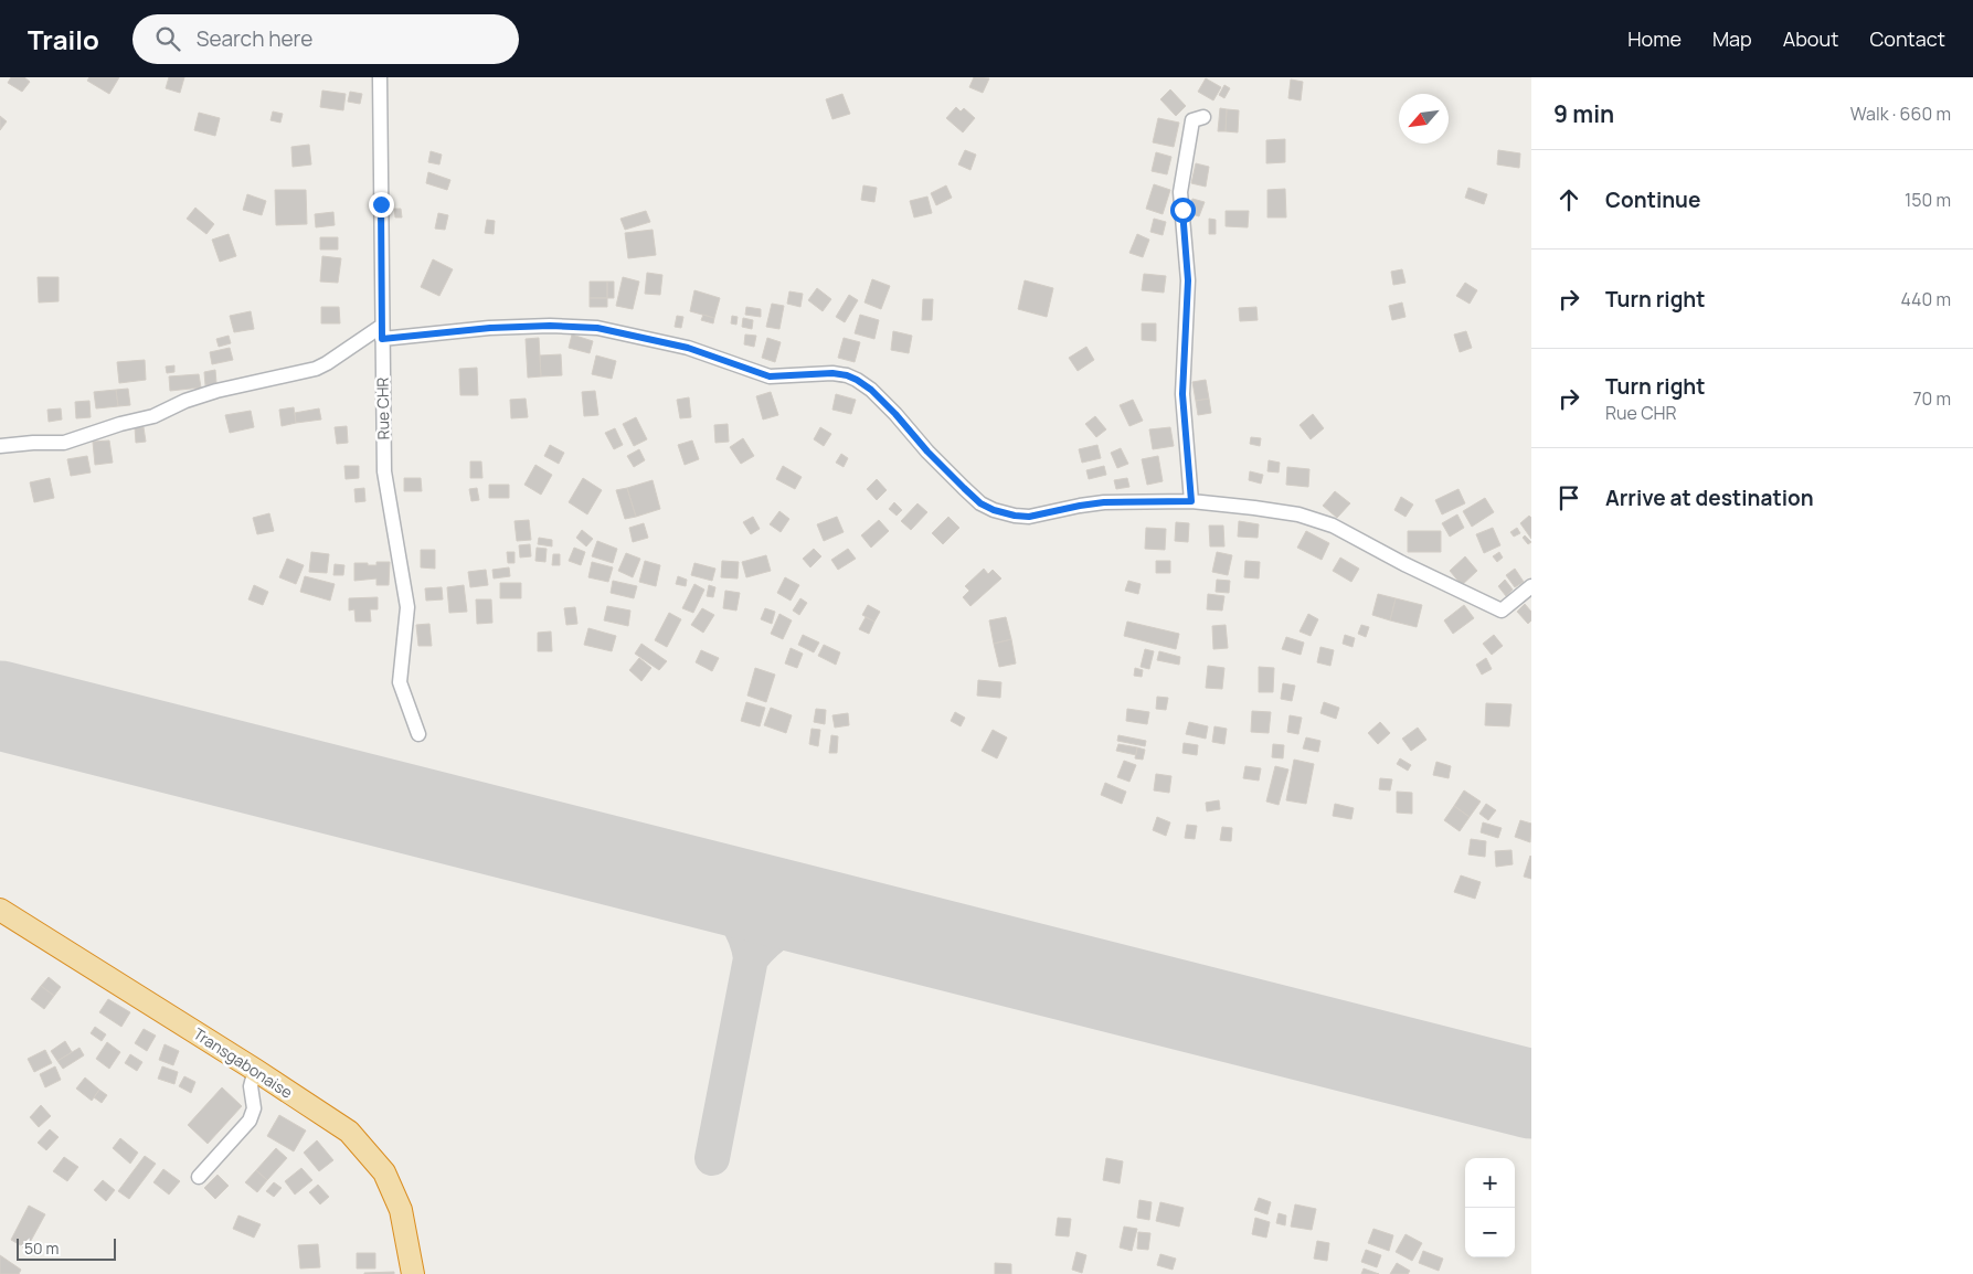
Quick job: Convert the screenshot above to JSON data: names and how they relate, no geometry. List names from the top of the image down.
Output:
{
  "streets": {
    "highway": ["Transgabonaise"],
    "street": ["Rue CHR"]
  },
  "scale_bar": "50 m",
  "north": "bottom left",
  "page": {
    "header": "Trailo",
    "search": "Search here",
    "nav": [
      "Home",
      "Map",
      "About",
      "Contact"
    ],
    "heading": ["9 min", "Walk · 660 m"],
    "list": [
      ["Continue", "150 m"],
      ["Turn right", "440 m"],
      ["Turn right", "Rue CHR", "70 m"],
      "Arrive at destination"
    ],
    "map_buttons": ["+", "−"],
    "scale": "50 m"
  }
}
